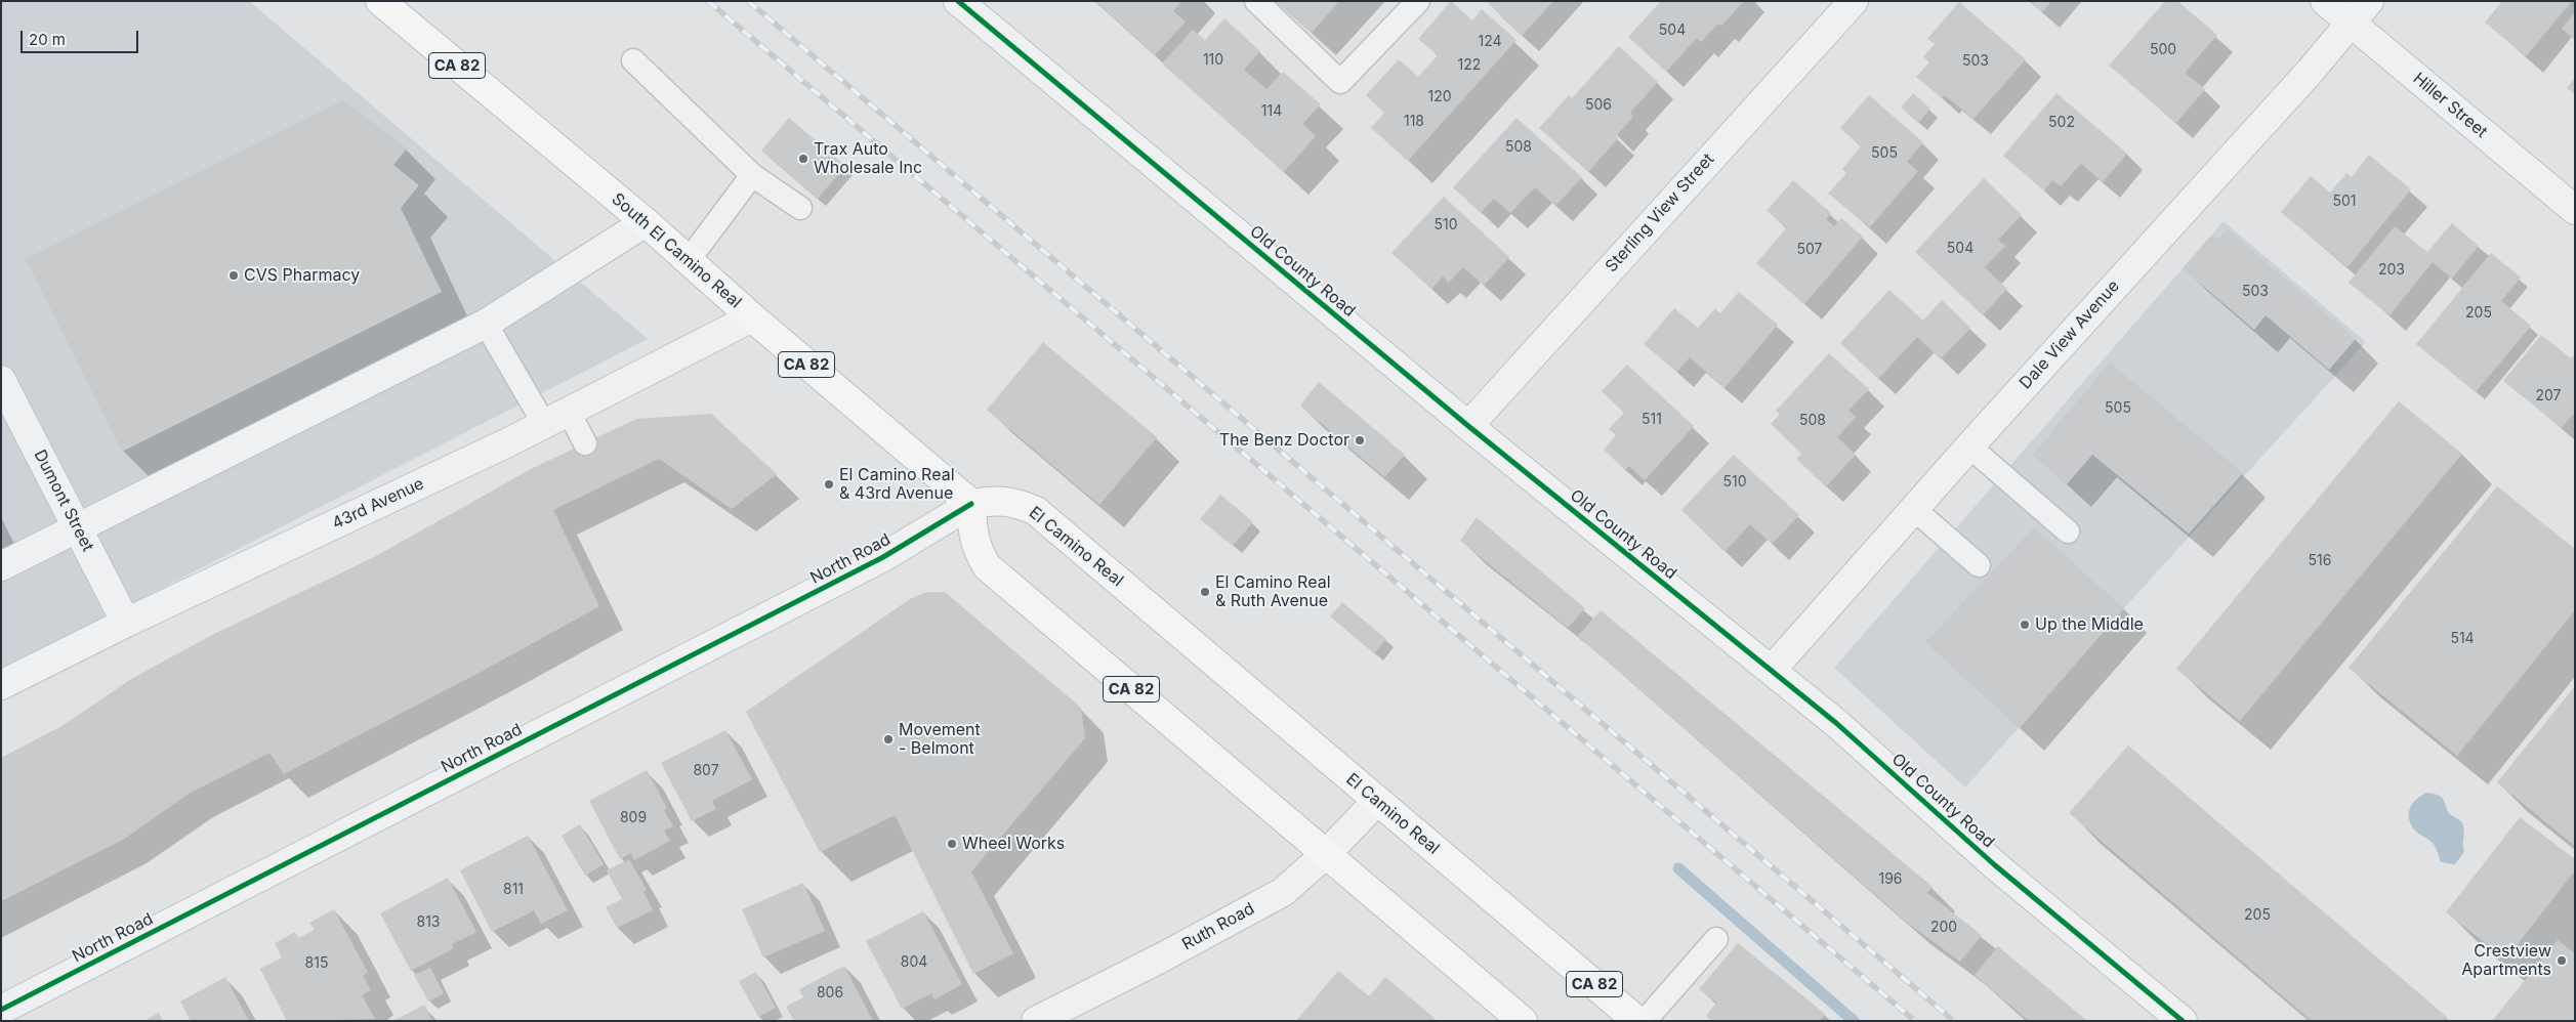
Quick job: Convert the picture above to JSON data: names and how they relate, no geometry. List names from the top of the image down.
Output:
{
  "streets": {
    "main road": ["CA 82", "South El Camino Real", "El Camino Real"],
    "street": [
      "Hiller Street",
      "Sterling View Street",
      "Old County Road",
      "Dale View Avenue",
      "Dumont Street",
      "43rd Avenue",
      "North Road",
      "Ruth Road"
    ]
  },
  "crossings": [
    ["CA 82", "South El Camino Real"],
    ["CA 82", "El Camino Real"],
    ["CA 82", "North Road"],
    ["CA 82", "Ruth Road"],
    ["Hiller Street", "Dale View Avenue"],
    ["Sterling View Street", "Old County Road"],
    ["South El Camino Real", "43rd Avenue"],
    ["South El Camino Real", "El Camino Real"],
    ["South El Camino Real", "North Road"],
    ["Old County Road", "Dale View Avenue"],
    ["Dumont Street", "43rd Avenue"],
    ["El Camino Real", "North Road"],
    ["El Camino Real", "Ruth Road"]
  ],
  "places": [
    "Trax Auto Wholesale Inc",
    "CVS Pharmacy",
    "The Benz Doctor",
    "El Camino Real & 43rd Avenue",
    "El Camino Real & Ruth Avenue",
    "Up the Middle",
    "Movement - Belmont",
    "Wheel Works",
    "Crestview Apartments"
  ],
  "house_numbers": [
    "504",
    "124",
    "500",
    "110",
    "503",
    "122",
    "120",
    "506",
    "114",
    "118",
    "502",
    "508",
    "505",
    "501",
    "510",
    "504",
    "507",
    "203",
    "503",
    "205",
    "207",
    "505",
    "511",
    "508",
    "510",
    "516",
    "514",
    "807",
    "809",
    "196",
    "811",
    "205",
    "813",
    "200",
    "804",
    "815",
    "806"
  ],
  "scale_bar": "20 m"
}
